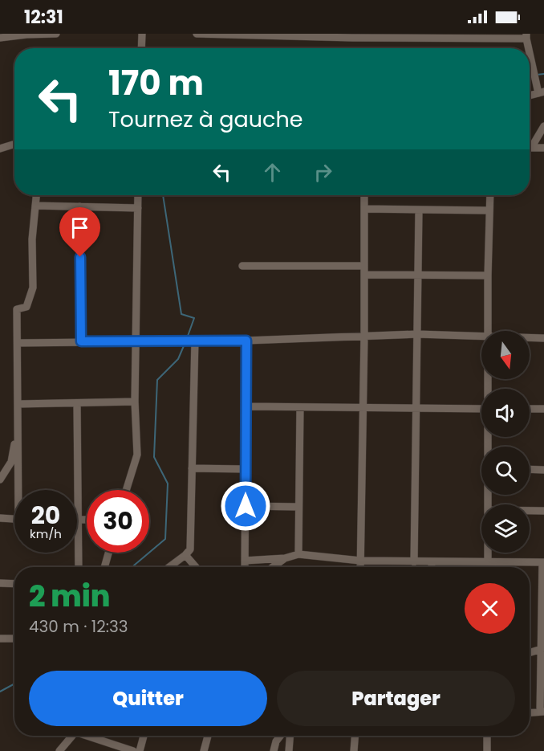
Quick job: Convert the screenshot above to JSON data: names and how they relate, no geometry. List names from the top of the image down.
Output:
{
  "north": "bottom",
  "page": {
    "status": "12:31",
    "turn": ["170 m", "Tournez à gauche"],
    "speed": "20 km/h",
    "limit": "30",
    "heading": ["2 min", "430 m · 12:33"],
    "buttons": ["Quitter", "Partager"]
  }
}
